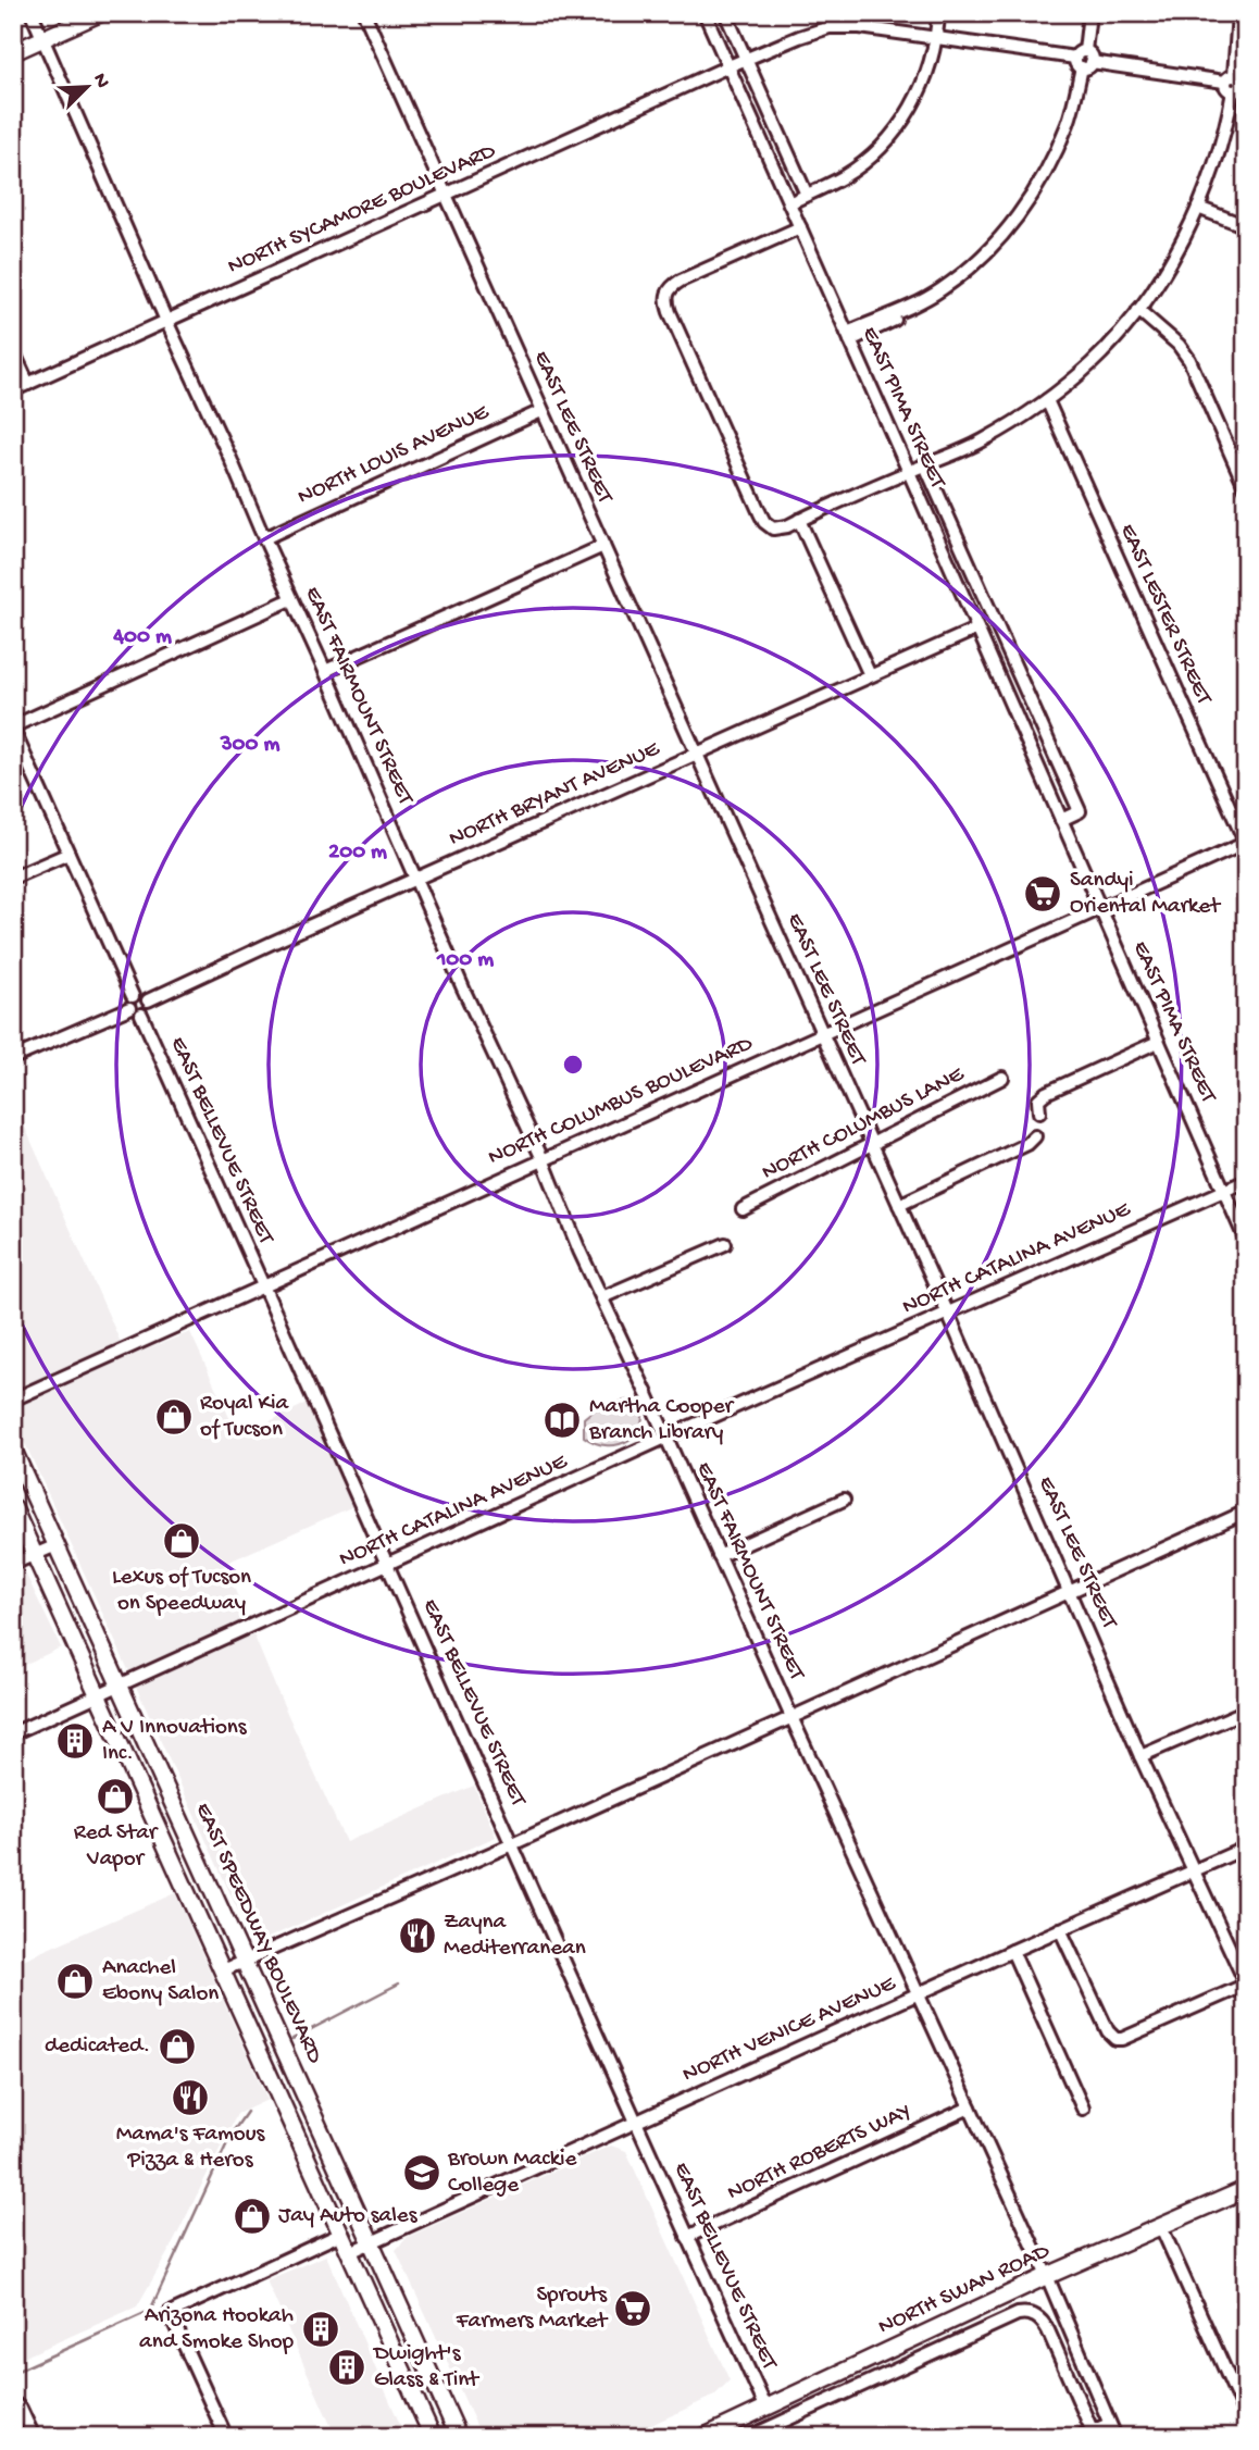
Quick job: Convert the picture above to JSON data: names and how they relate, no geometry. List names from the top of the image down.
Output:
{
  "streets": {
    "main road": ["EAST SPEEDWAY BOULEVARD", "NORTH SWAN ROAD"],
    "street": [
      "NORTH SYCAMORE BOULEVARD",
      "EAST PIMA STREET",
      "EAST LEE STREET",
      "NORTH LOUIS AVENUE",
      "EAST LESTER STREET",
      "EAST FAIRMOUNT STREET",
      "NORTH BRYANT AVENUE",
      "NORTH COLUMBUS BOULEVARD",
      "NORTH COLUMBUS LANE",
      "EAST BELLEVUE STREET",
      "NORTH CATALINA AVENUE",
      "NORTH VENICE AVENUE",
      "NORTH ROBERTS WAY"
    ]
  },
  "crossings": [
    ["NORTH SYCAMORE BOULEVARD", "EAST PIMA STREET"],
    ["NORTH SYCAMORE BOULEVARD", "EAST LEE STREET"],
    ["NORTH SYCAMORE BOULEVARD", "EAST FAIRMOUNT STREET"],
    ["EAST PIMA STREET", "NORTH BRYANT AVENUE"],
    ["EAST PIMA STREET", "NORTH COLUMBUS BOULEVARD"],
    ["EAST PIMA STREET", "NORTH CATALINA AVENUE"],
    ["EAST LEE STREET", "NORTH LOUIS AVENUE"],
    ["EAST LEE STREET", "NORTH BRYANT AVENUE"],
    ["EAST LEE STREET", "NORTH COLUMBUS BOULEVARD"],
    ["EAST LEE STREET", "NORTH COLUMBUS LANE"],
    ["EAST LEE STREET", "NORTH CATALINA AVENUE"],
    ["EAST LEE STREET", "NORTH VENICE AVENUE"],
    ["NORTH LOUIS AVENUE", "EAST FAIRMOUNT STREET"],
    ["EAST LESTER STREET", "NORTH COLUMBUS BOULEVARD"],
    ["EAST FAIRMOUNT STREET", "NORTH BRYANT AVENUE"],
    ["EAST FAIRMOUNT STREET", "NORTH COLUMBUS BOULEVARD"],
    ["EAST FAIRMOUNT STREET", "NORTH CATALINA AVENUE"],
    ["EAST FAIRMOUNT STREET", "NORTH VENICE AVENUE"],
    ["EAST FAIRMOUNT STREET", "NORTH ROBERTS WAY"],
    ["EAST FAIRMOUNT STREET", "NORTH SWAN ROAD"],
    ["NORTH BRYANT AVENUE", "EAST BELLEVUE STREET"],
    ["NORTH COLUMBUS BOULEVARD", "EAST BELLEVUE STREET"],
    ["EAST BELLEVUE STREET", "NORTH CATALINA AVENUE"],
    ["EAST BELLEVUE STREET", "NORTH VENICE AVENUE"],
    ["EAST BELLEVUE STREET", "NORTH ROBERTS WAY"],
    ["EAST BELLEVUE STREET", "NORTH SWAN ROAD"],
    ["NORTH CATALINA AVENUE", "EAST SPEEDWAY BOULEVARD"],
    ["EAST SPEEDWAY BOULEVARD", "NORTH VENICE AVENUE"]
  ],
  "places": {
    "supermarket": ["Sandyi Oriental Market", "Sprouts Farmers Market"],
    "shop": [
      "Royal Kia of Tucson",
      "Lexus of Tucson on Speedway",
      "Red Star Vapor",
      "Anachel Ebony Salon",
      "dedicated.",
      "Jay Auto sales"
    ],
    "library": ["Martha Cooper Branch Library"],
    "building": ["A V Innovations Inc.", "Arizona Hookah and Smoke Shop", "Dwight's Glass & Tint"],
    "restaurant": ["Zayna Mediterranean", "Mama's Famous Pizza & Heros"],
    "school or university": ["Brown Mackie College"]
  },
  "north": "top right",
  "rings": [
    "400 m",
    "300 m",
    "200 m",
    "100 m"
  ]
}
